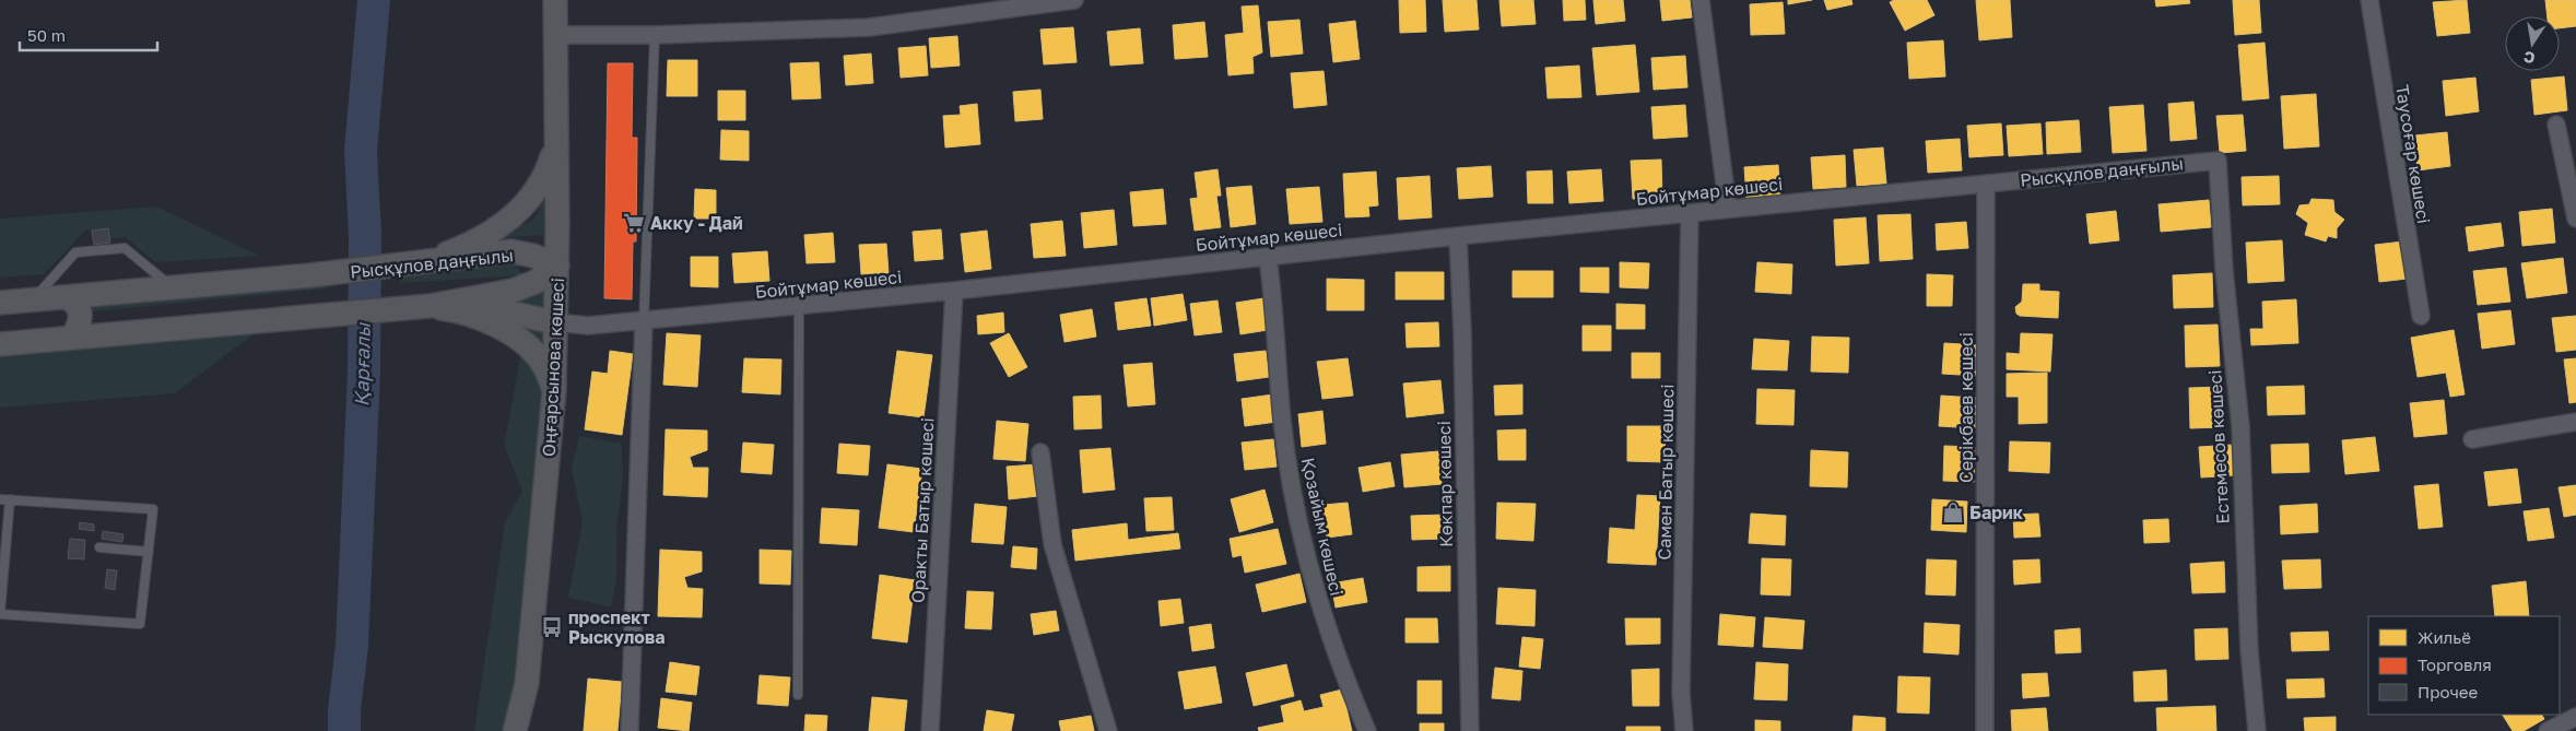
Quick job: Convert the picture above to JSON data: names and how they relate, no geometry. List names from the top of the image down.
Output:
{
  "streets": {
    "main road": ["Рысқұлов даңғылы", "Оңғарсынова көшесі"],
    "street": [
      "Тауcоғар көшесі",
      "Бойтұмар көшесі",
      "Серікбаев көшесі",
      "Естемесов көшесі",
      "Самен Батыр көшесі",
      "Көкпар көшесі",
      "Оракты Батыр көшесі",
      "Қозайым көшесі"
    ]
  },
  "crossings": [
    ["Рысқұлов даңғылы", "Бойтұмар көшесі"],
    ["Рысқұлов даңғылы", "Оңғарсынова көшесі"],
    ["Рысқұлов даңғылы", "Серікбаев көшесі"],
    ["Рысқұлов даңғылы", "Естемесов көшесі"],
    ["Бойтұмар көшесі", "Оңғарсынова көшесі"],
    ["Бойтұмар көшесі", "Серікбаев көшесі"],
    ["Бойтұмар көшесі", "Самен Батыр көшесі"],
    ["Бойтұмар көшесі", "Көкпар көшесі"],
    ["Бойтұмар көшесі", "Оракты Батыр көшесі"],
    ["Бойтұмар көшесі", "Қозайым көшесі"]
  ],
  "water": ["Қарғалы"],
  "places": {
    "supermarket": ["Акку - Дай"],
    "shop": ["Барик"],
    "bus stop": ["проспект Рыскулова"]
  },
  "legend": ["Жильё", "Торговля", "Прочее"],
  "scale_bar": "50 m",
  "north": "bottom"
}
